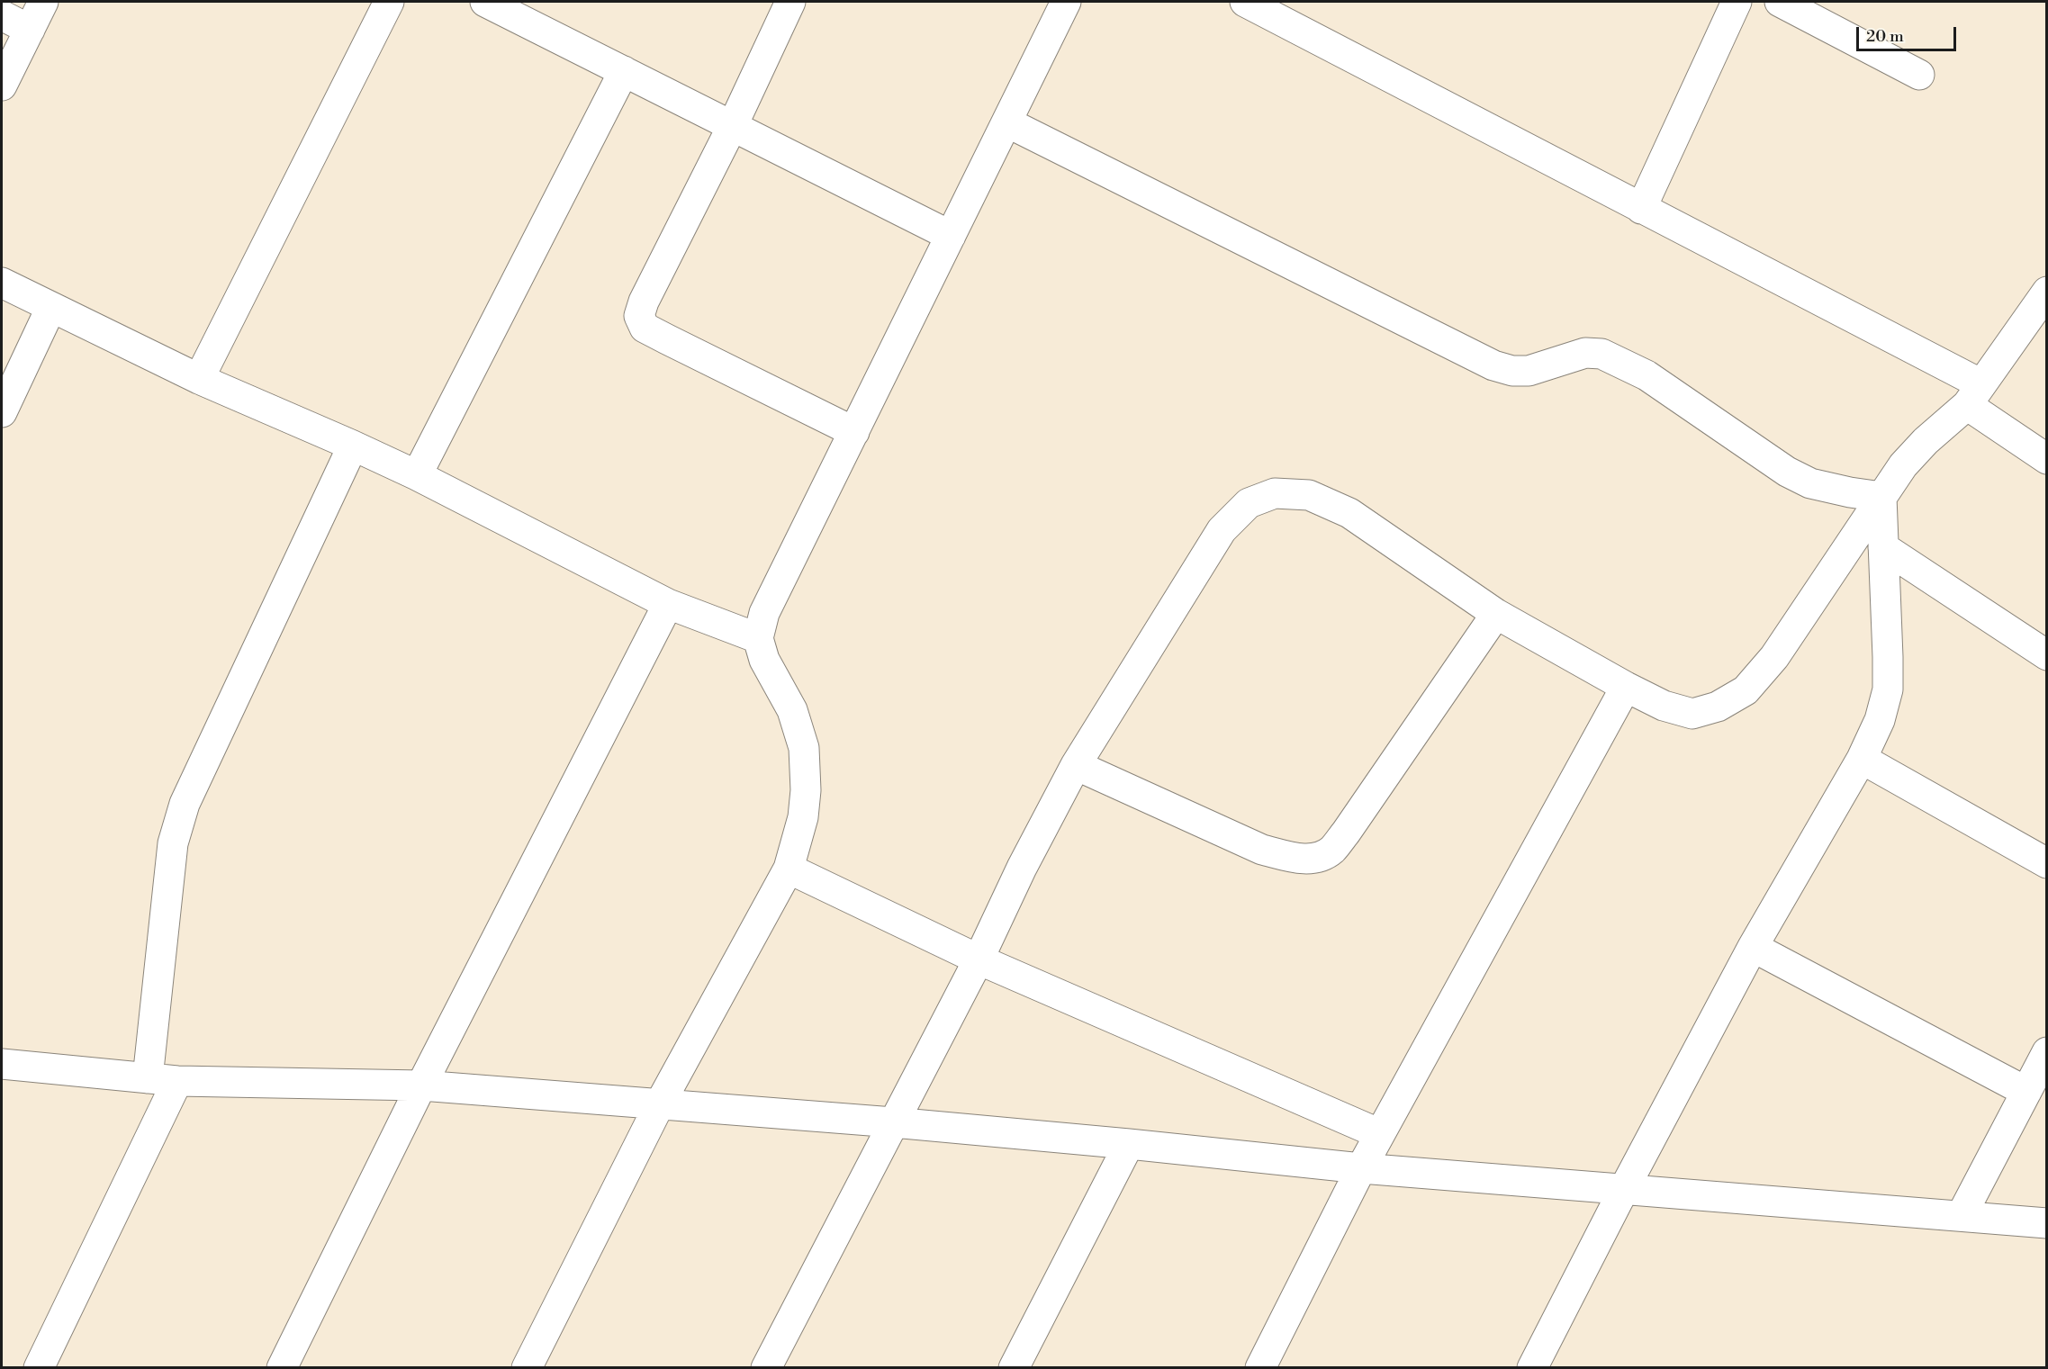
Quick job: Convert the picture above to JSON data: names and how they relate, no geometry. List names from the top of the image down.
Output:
{
  "scale_bar": "20 m"
}
